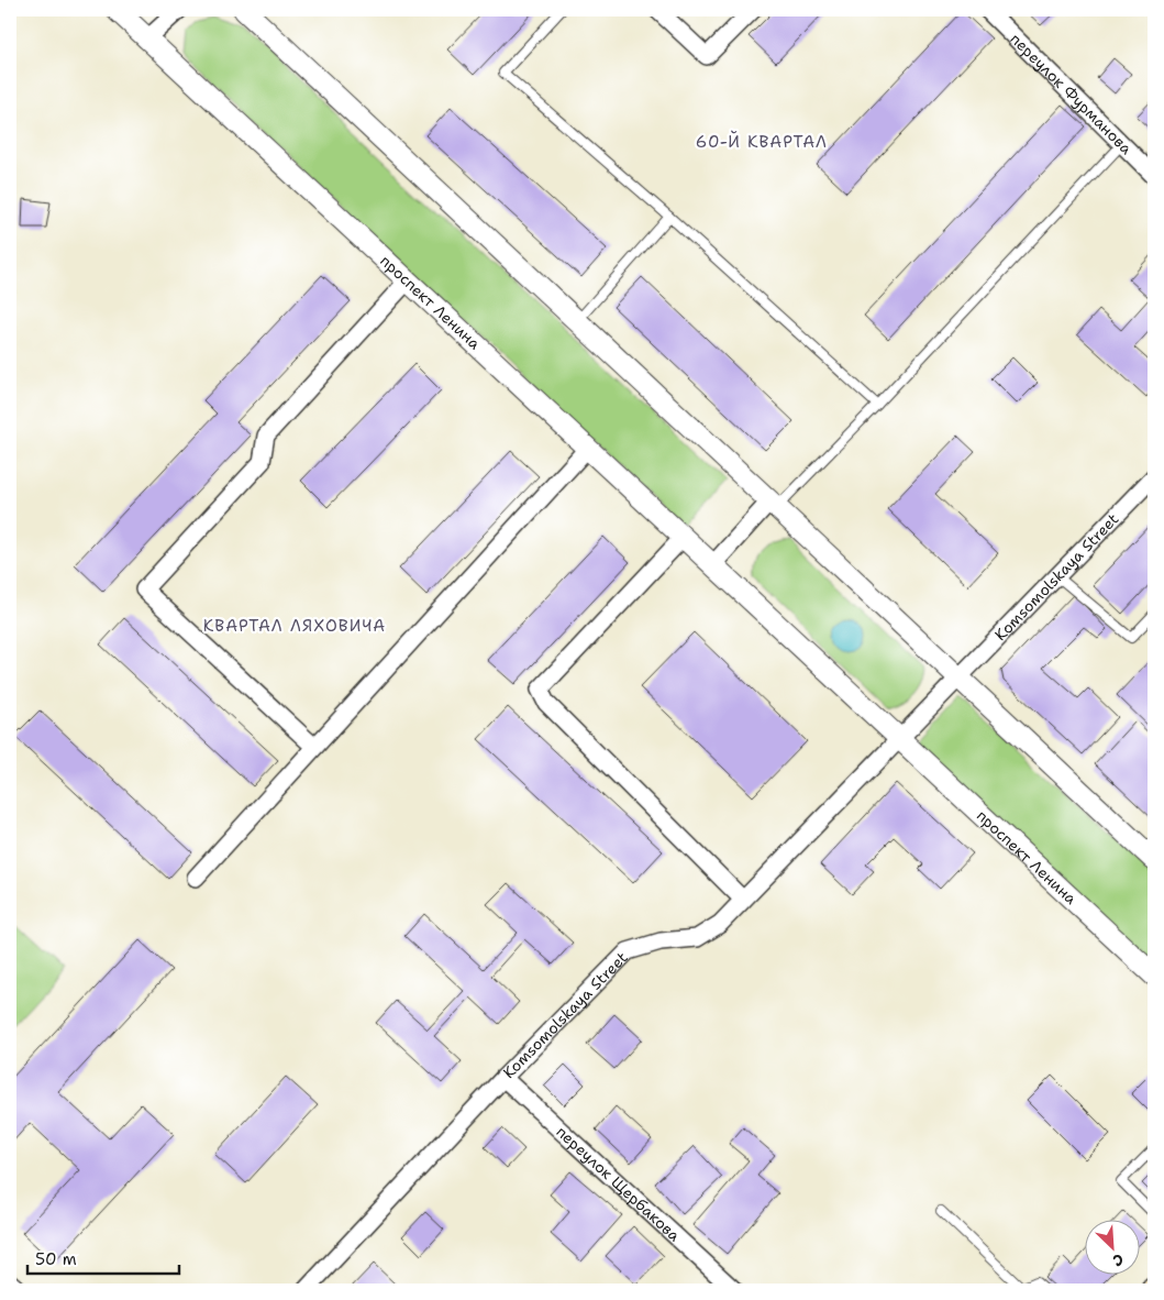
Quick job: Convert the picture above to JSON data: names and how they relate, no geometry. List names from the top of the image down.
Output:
{
  "streets": {
    "street": [
      "переулок Фурманова",
      "проспект Ленина",
      "Komsomolskaya Street",
      "переулок Щербакова"
    ]
  },
  "crossings": [
    ["проспект Ленина", "Komsomolskaya Street"],
    ["Komsomolskaya Street", "переулок Щербакова"]
  ],
  "districts": ["60-Й КВАРТАЛ", "КВАРТАЛ ЛЯХОВИЧА"],
  "scale_bar": "50 m",
  "north": "bottom right"
}
